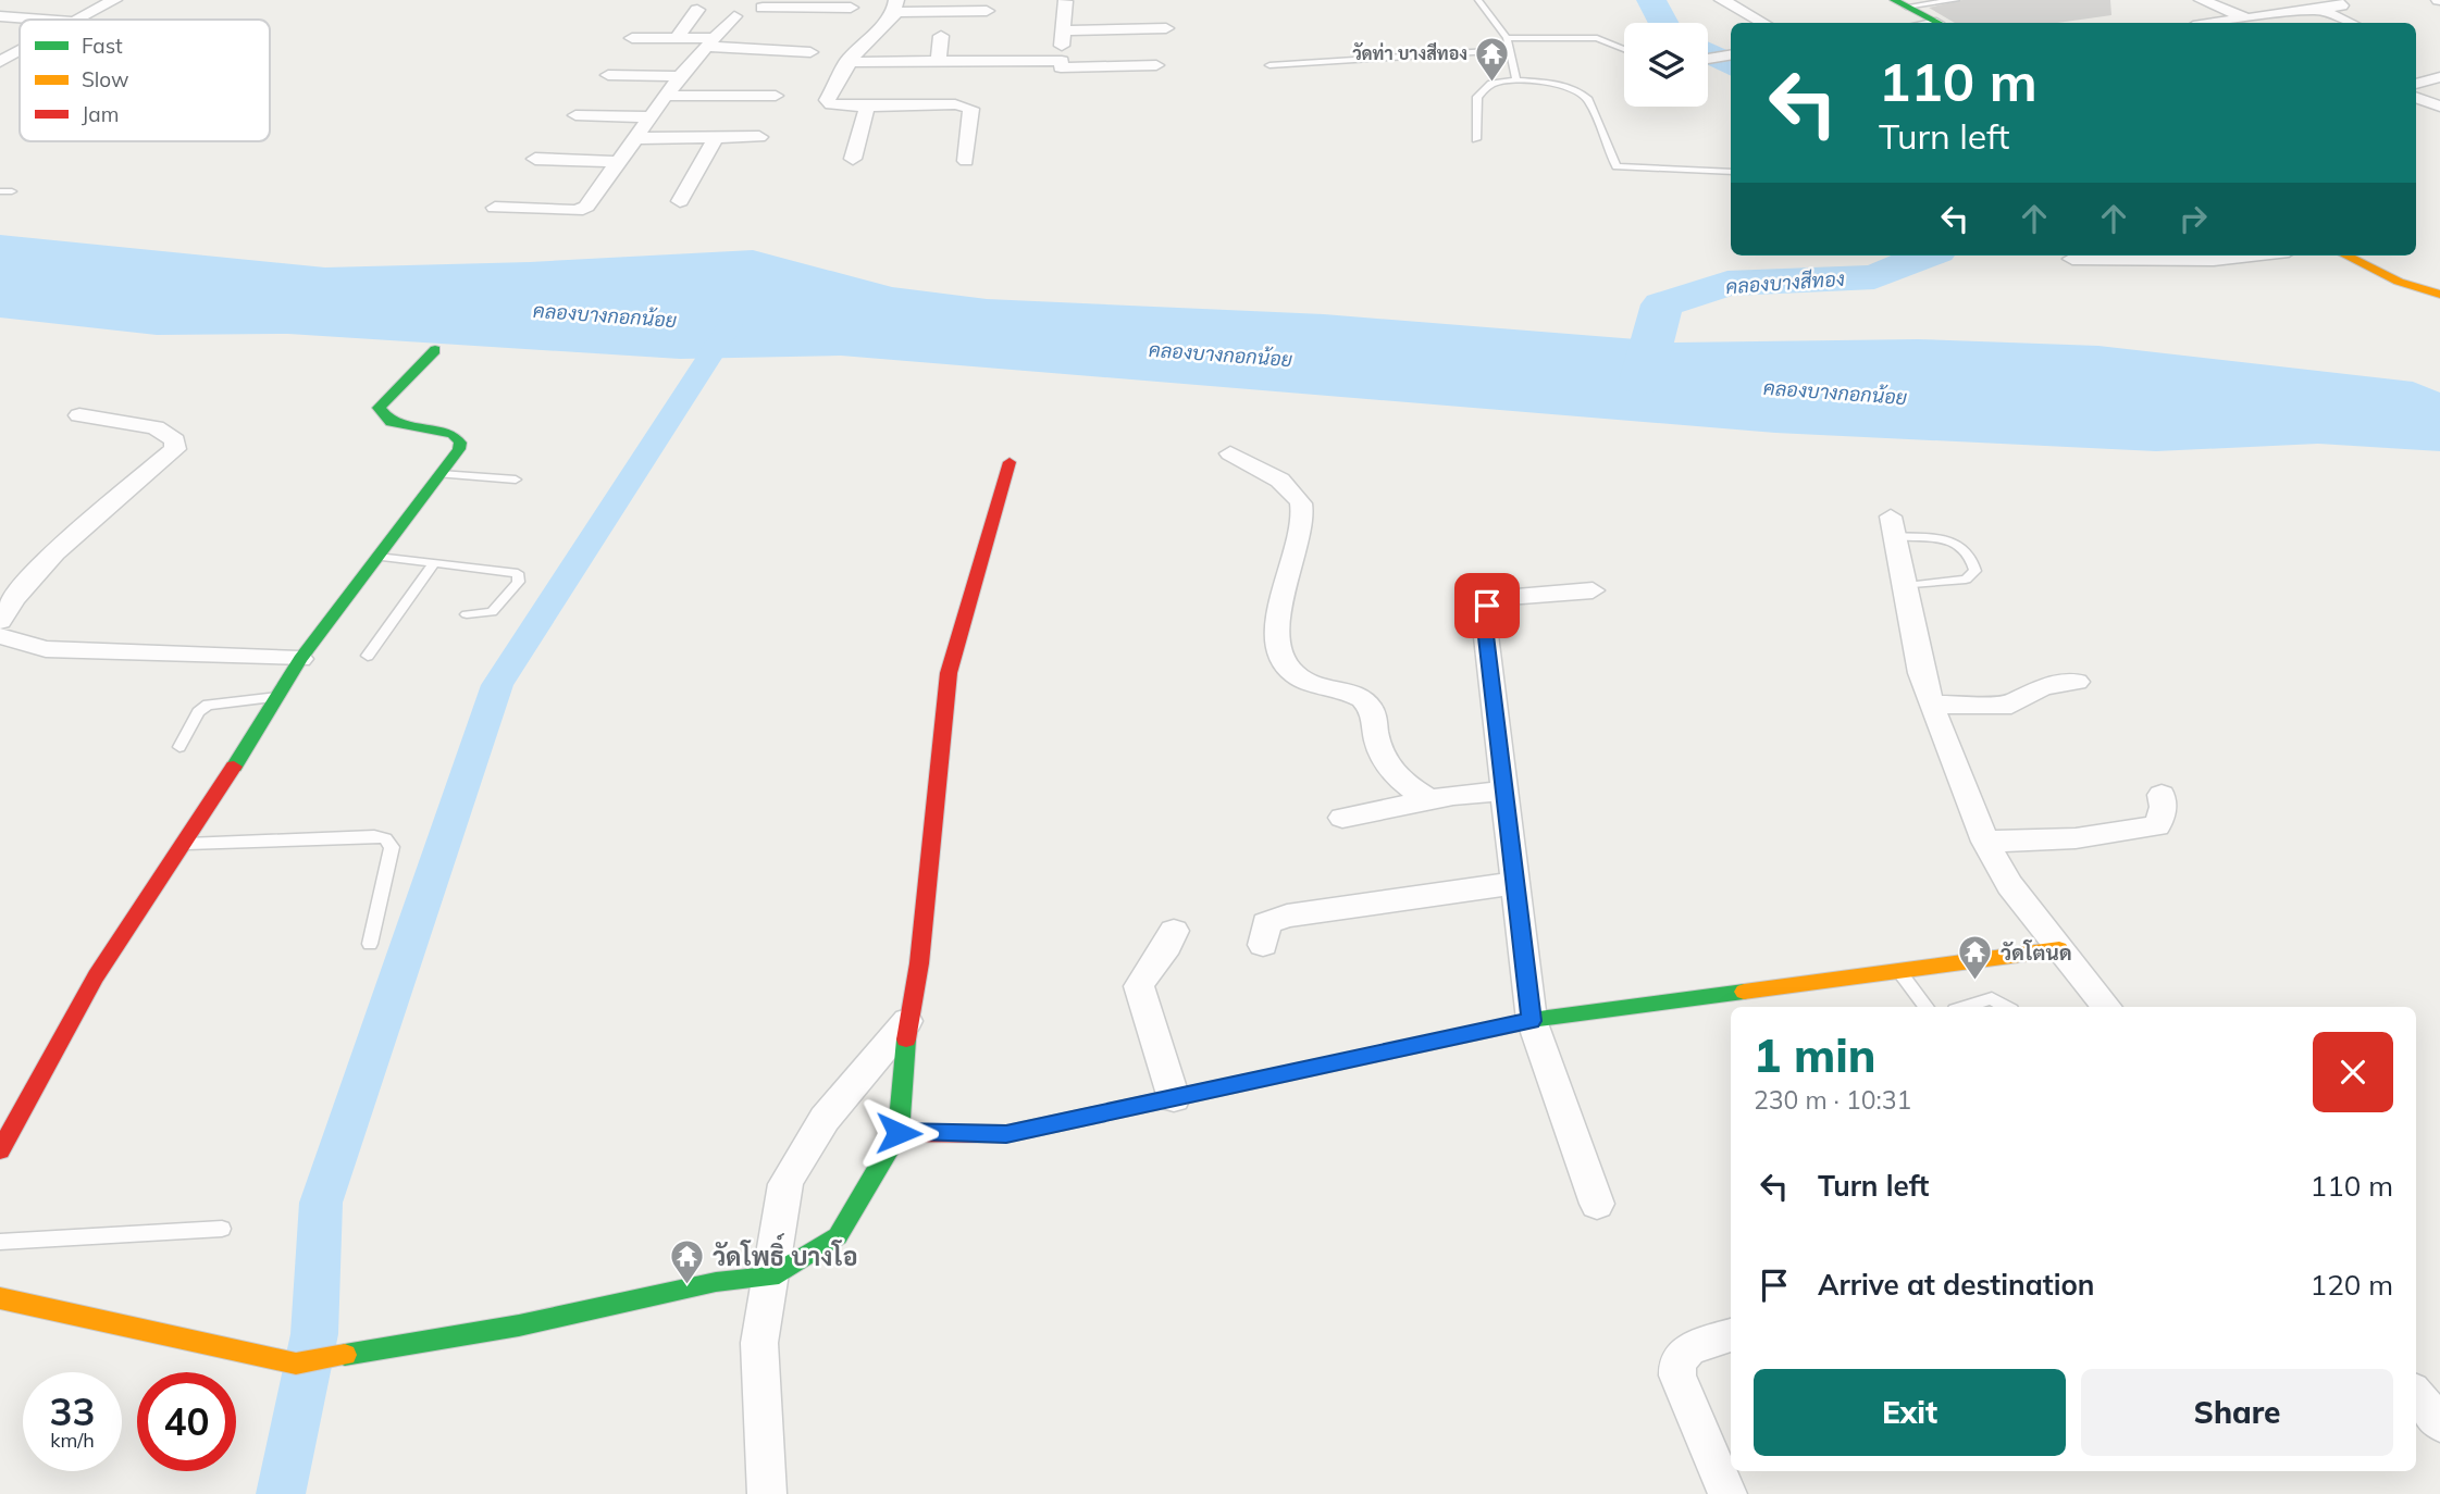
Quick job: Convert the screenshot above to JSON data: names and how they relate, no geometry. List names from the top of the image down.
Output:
{
  "water": ["คลองบางสีทอง", "คลองบางกอกน้อย"],
  "places": {
    "temple": ["วัดท่า บางสีทอง", "วัดโตนด", "วัดโพธิ์ บางโอ"]
  },
  "legend": ["Fast", "Slow", "Jam"],
  "page": {
    "turn": ["110 m", "Turn left"],
    "heading": ["1 min", "230 m · 10:31"],
    "list": [
      {
        "name": "Turn left",
        "value": "110 m"
      },
      {
        "name": "Arrive at destination",
        "value": "120 m"
      }
    ],
    "buttons": ["Exit", "Share"],
    "speed": "33 km/h",
    "limit": "40"
  }
}
